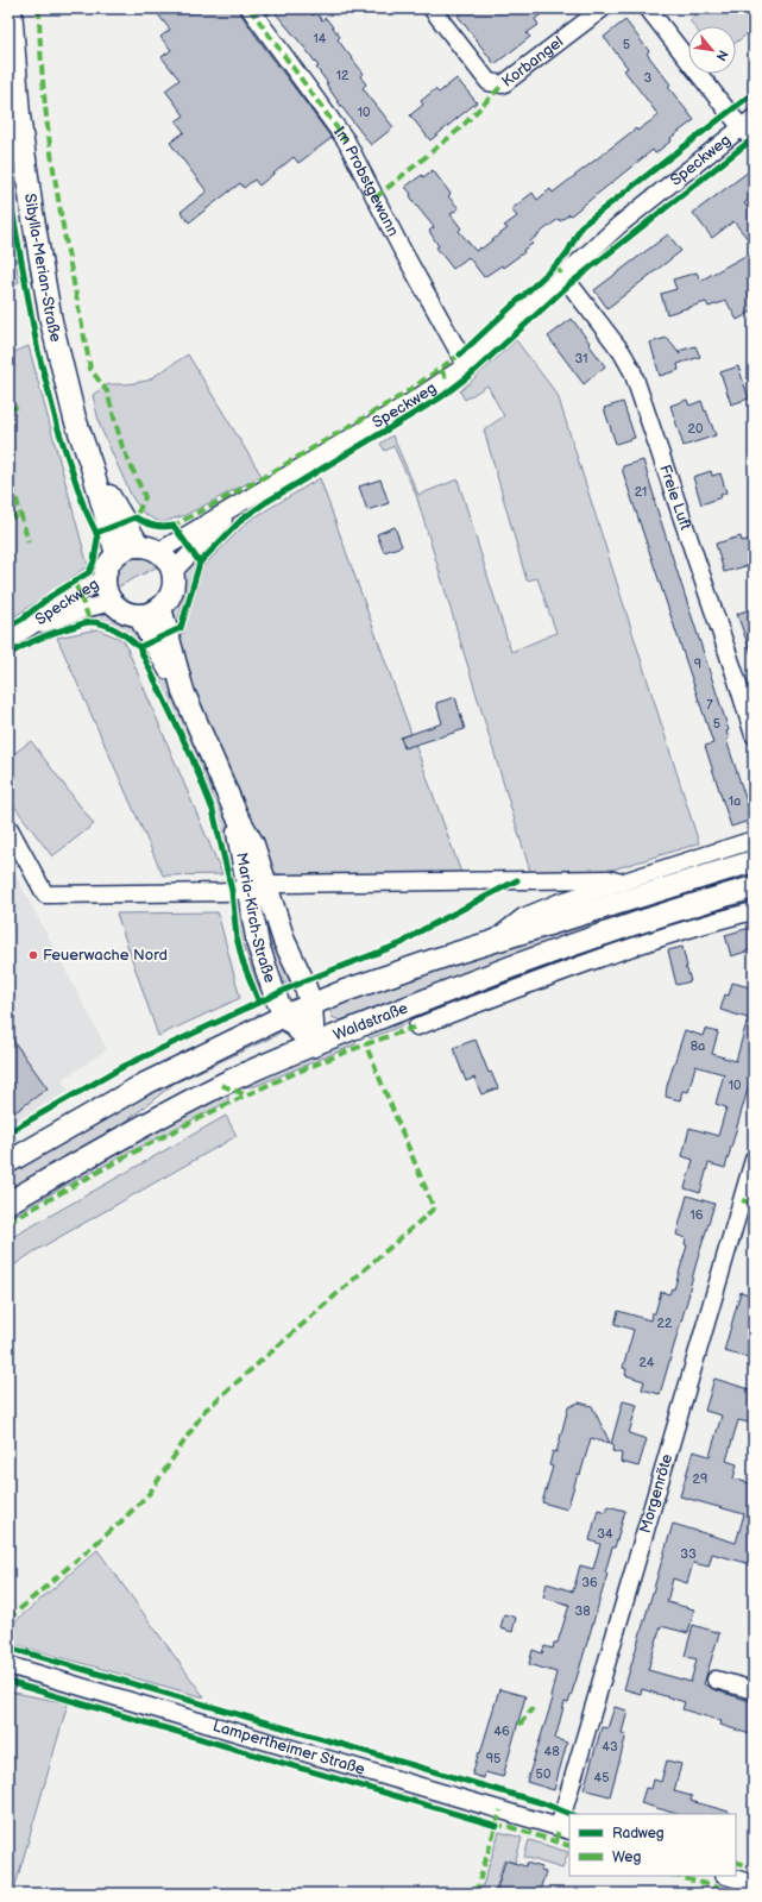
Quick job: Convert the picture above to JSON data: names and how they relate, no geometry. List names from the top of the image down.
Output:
{
  "streets": {
    "main road": ["Sibylla-Merian-Straße", "Maria-Kirch-Straße", "Waldstraße"],
    "street": [
      "Korbangel",
      "Speckweg",
      "Im Probstgewann",
      "Freie Luft",
      "Morgenröte",
      "Lampertheimer Straße"
    ]
  },
  "crossings": [
    ["Speckweg", "Im Probstgewann"],
    ["Speckweg", "Sibylla-Merian-Straße"],
    ["Speckweg", "Freie Luft"],
    ["Speckweg", "Maria-Kirch-Straße"],
    ["Sibylla-Merian-Straße", "Maria-Kirch-Straße"],
    ["Maria-Kirch-Straße", "Waldstraße"],
    ["Morgenröte", "Lampertheimer Straße"]
  ],
  "places": ["Feuerwache Nord"],
  "house_numbers": [
    "14",
    "5",
    "12",
    "3",
    "10",
    "31",
    "20",
    "21",
    "9",
    "7",
    "5",
    "1a",
    "8a",
    "10",
    "16",
    "22",
    "24",
    "29",
    "34",
    "33",
    "36",
    "38",
    "46",
    "43",
    "48",
    "95",
    "50",
    "45"
  ],
  "legend": ["Radweg", "Weg"],
  "north": "bottom right"
}
